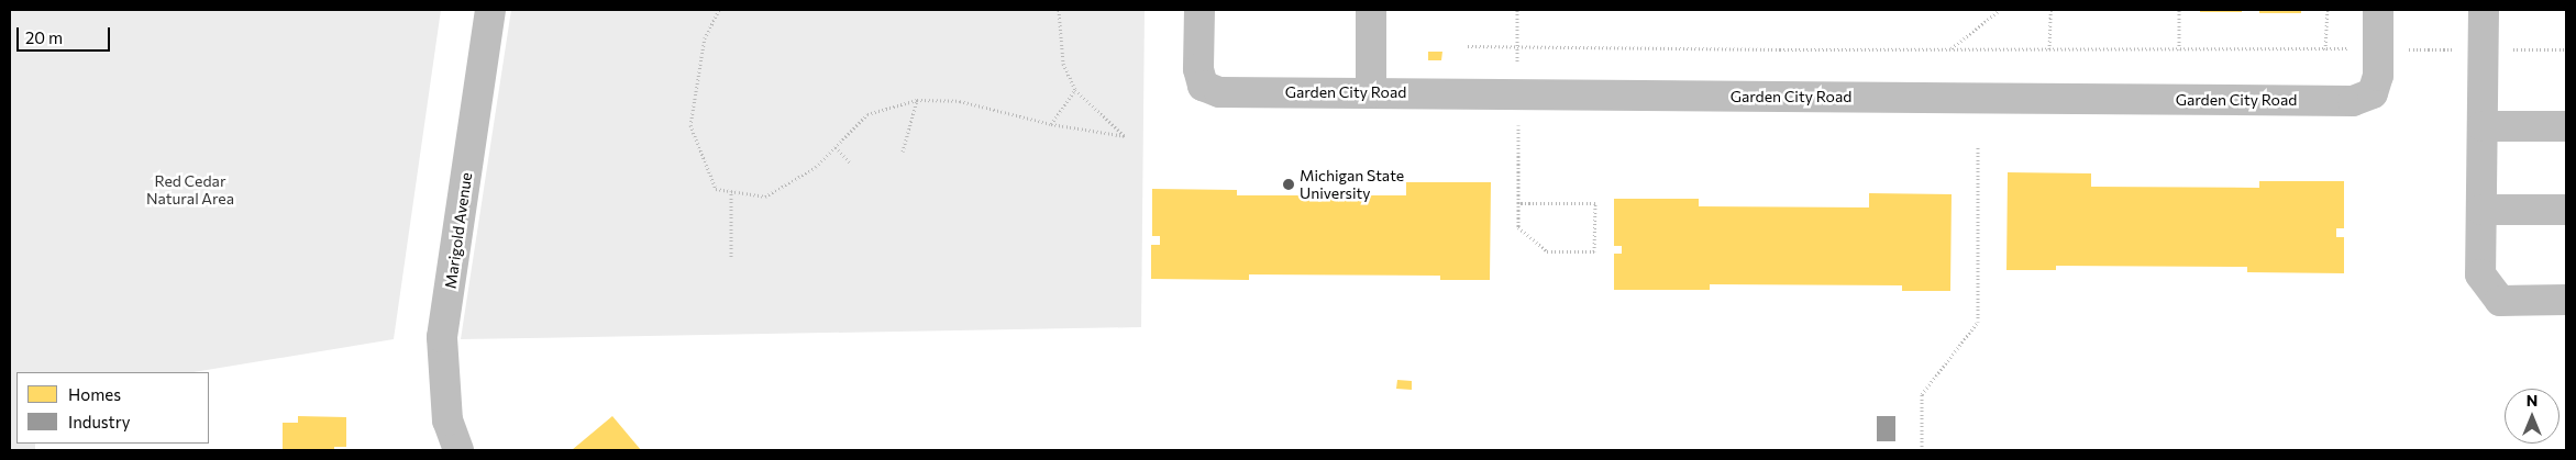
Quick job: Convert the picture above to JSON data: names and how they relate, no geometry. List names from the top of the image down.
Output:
{
  "streets": {
    "street": ["Garden City Road", "Marigold Avenue"]
  },
  "parks": ["Red Cedar Natural Area"],
  "places": ["Michigan State University"],
  "legend": ["Homes", "Industry"],
  "scale_bar": "20 m",
  "north": "top"
}
